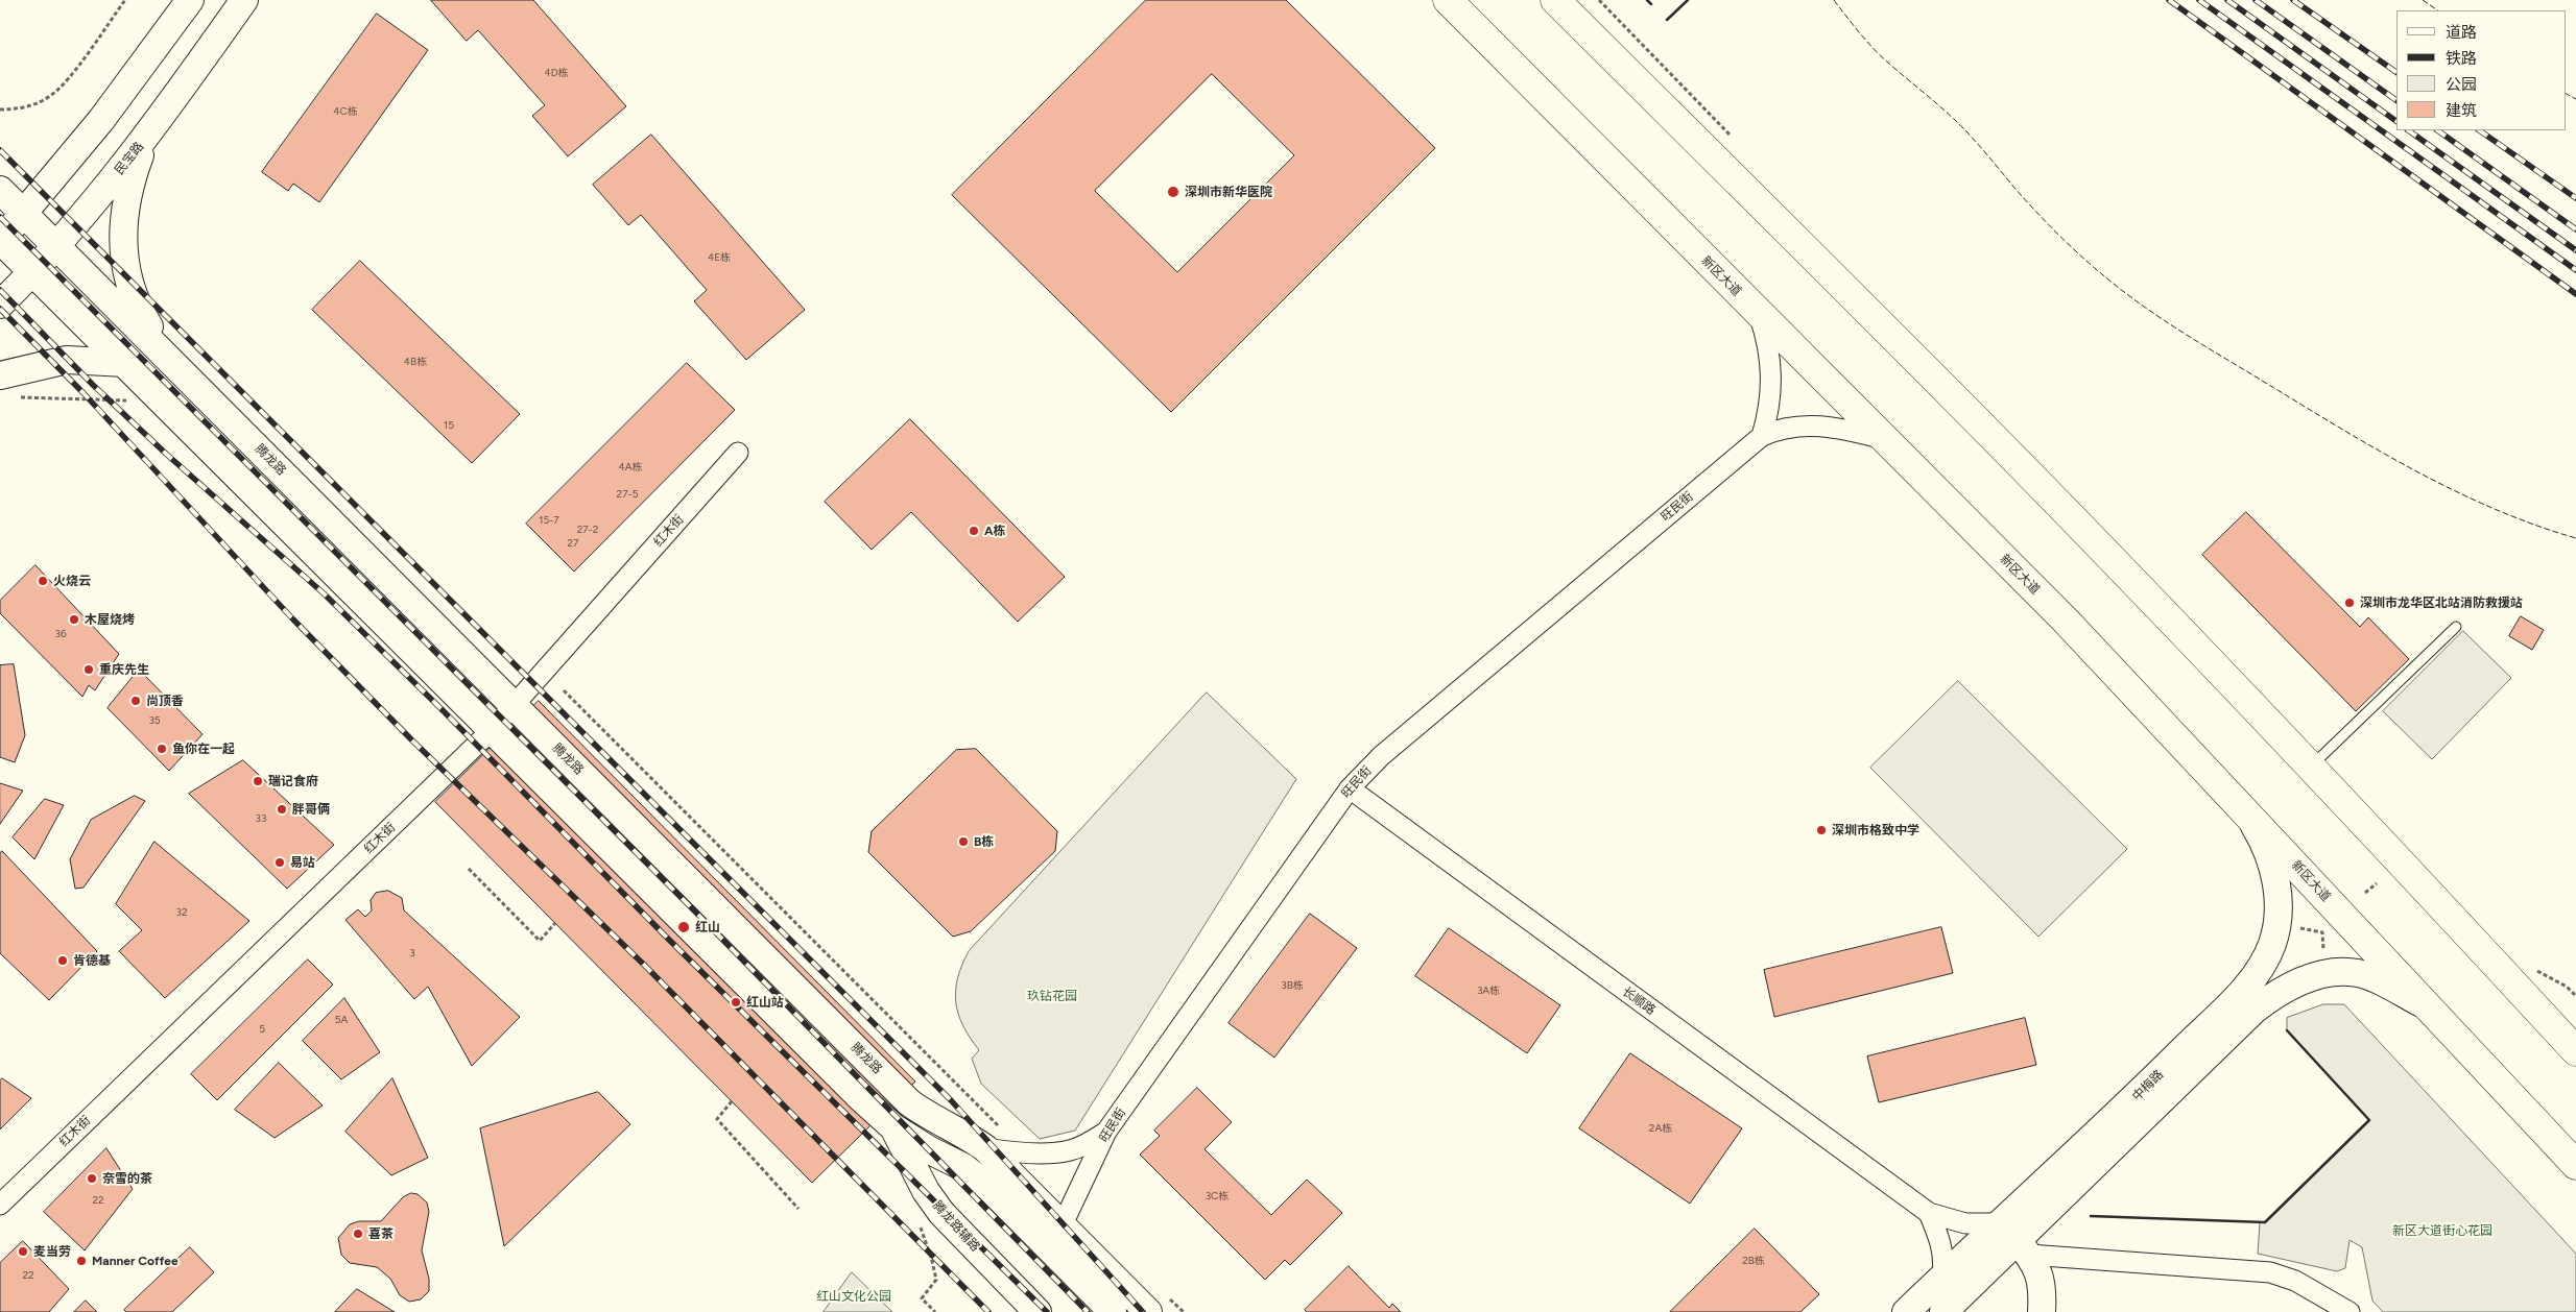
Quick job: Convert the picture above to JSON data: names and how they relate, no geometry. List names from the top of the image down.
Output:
{
  "streets": {
    "main road": [
      "民宝路",
      "新区大道",
      "腾龙路",
      "中梅路",
      "腾龙路辅路"
    ],
    "street": ["旺民街", "红木街", "长顺路"]
  },
  "crossings": [
    ["民宝路", "腾龙路"],
    ["新区大道", "中梅路"],
    ["腾龙路", "旺民街"],
    ["腾龙路", "红木街"],
    ["旺民街", "长顺路"]
  ],
  "parks": ["玖钻花园", "新区大道街心花园", "红山文化公园"],
  "places": [
    "深圳市新华医院",
    "A栋",
    "火烧云",
    "深圳市龙华区北站消防救援站",
    "木屋烧烤",
    "重庆先生",
    "尚顶香",
    "鱼你在一起",
    "瑞记食府",
    "胖哥俩",
    "深圳市格致中学",
    "B栋",
    "易站",
    "红山",
    "肯德基",
    "红山站",
    "奈雪的茶",
    "喜茶",
    "麦当劳",
    "Manner Coffee"
  ],
  "house_numbers": [
    "4D栋",
    "4C栋",
    "4E栋",
    "4B栋",
    "15",
    "4A栋",
    "27-5",
    "15-7",
    "27-2",
    "27",
    "36",
    "35",
    "33",
    "32",
    "3",
    "3B栋",
    "3A栋",
    "5A",
    "5",
    "2A栋",
    "3C栋",
    "22",
    "2B栋",
    "22"
  ],
  "legend": [
    "道路",
    "铁路",
    "公园",
    "建筑"
  ]
}
